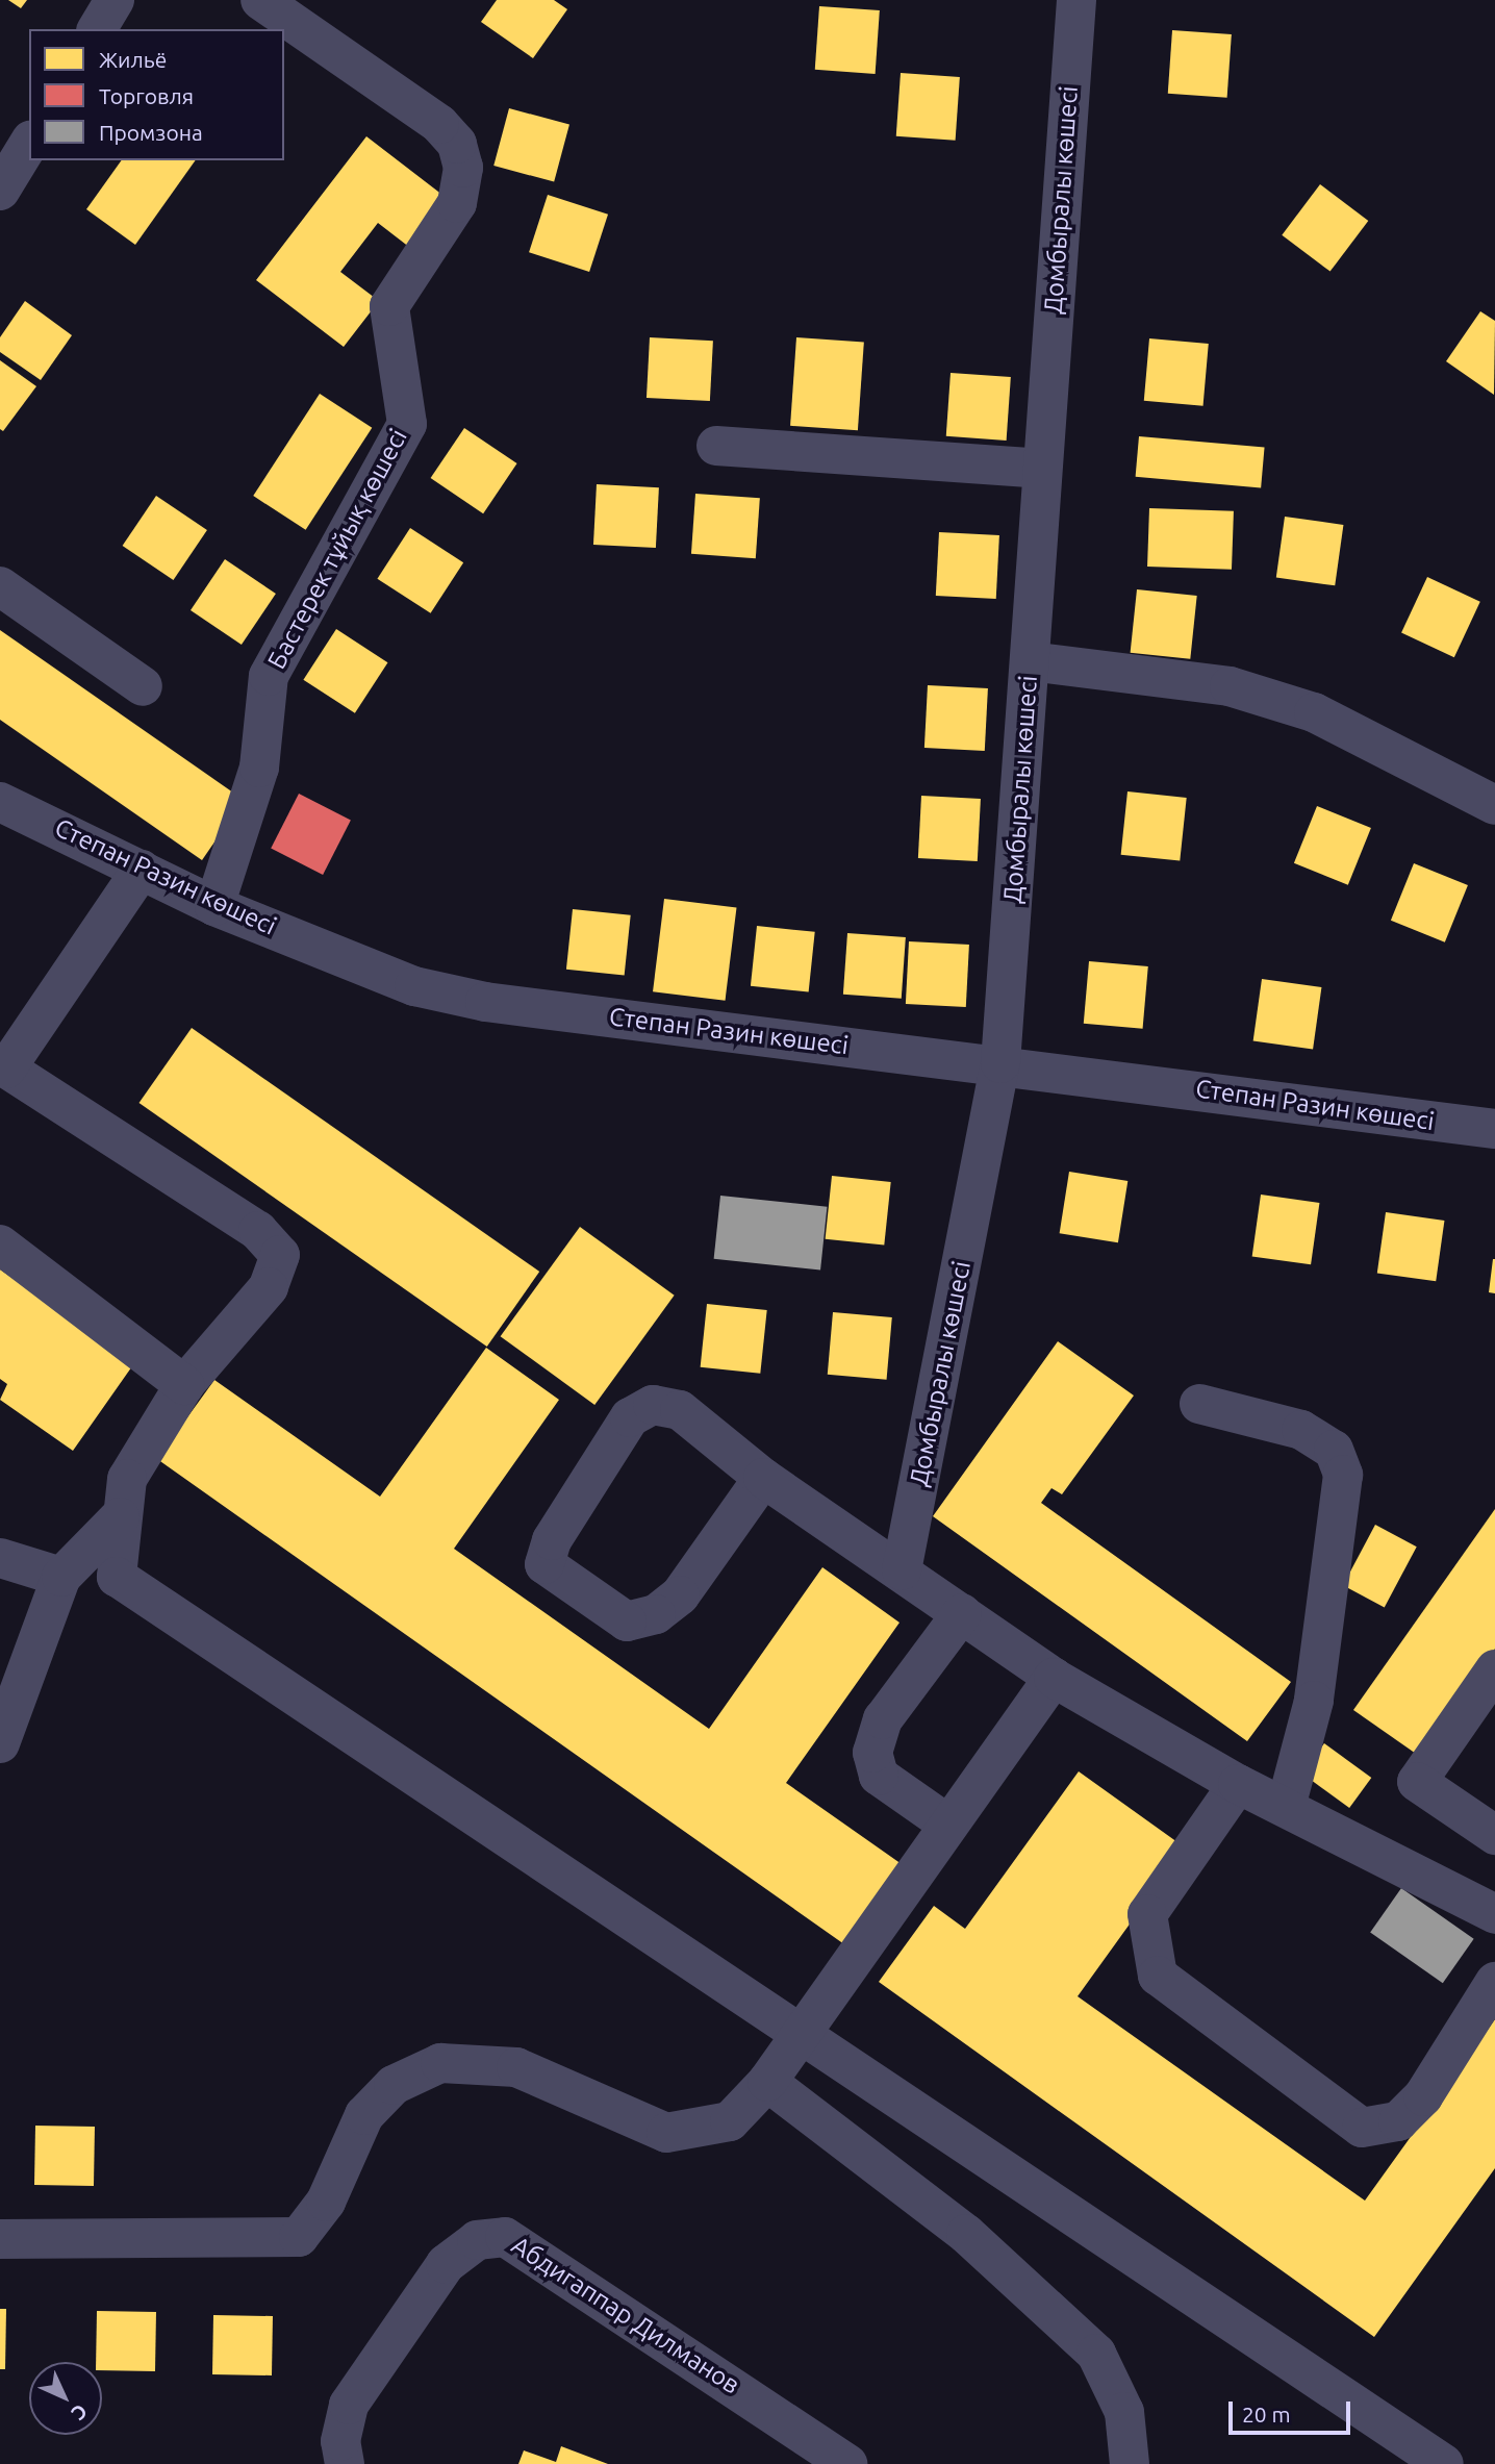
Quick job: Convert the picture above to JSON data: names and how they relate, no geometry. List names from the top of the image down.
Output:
{
  "streets": {
    "street": [
      "Домбыралы көшесі",
      "Бастерек тұйық көшесі",
      "Степан Разин көшесі",
      "Абдигаппар Дилманов"
    ]
  },
  "crossings": [
    ["Домбыралы көшесі", "Степан Разин көшесі"],
    ["Бастерек тұйық көшесі", "Степан Разин көшесі"]
  ],
  "legend": ["Жильё", "Торговля", "Промзона"],
  "scale_bar": "20 m",
  "north": "bottom right"
}
